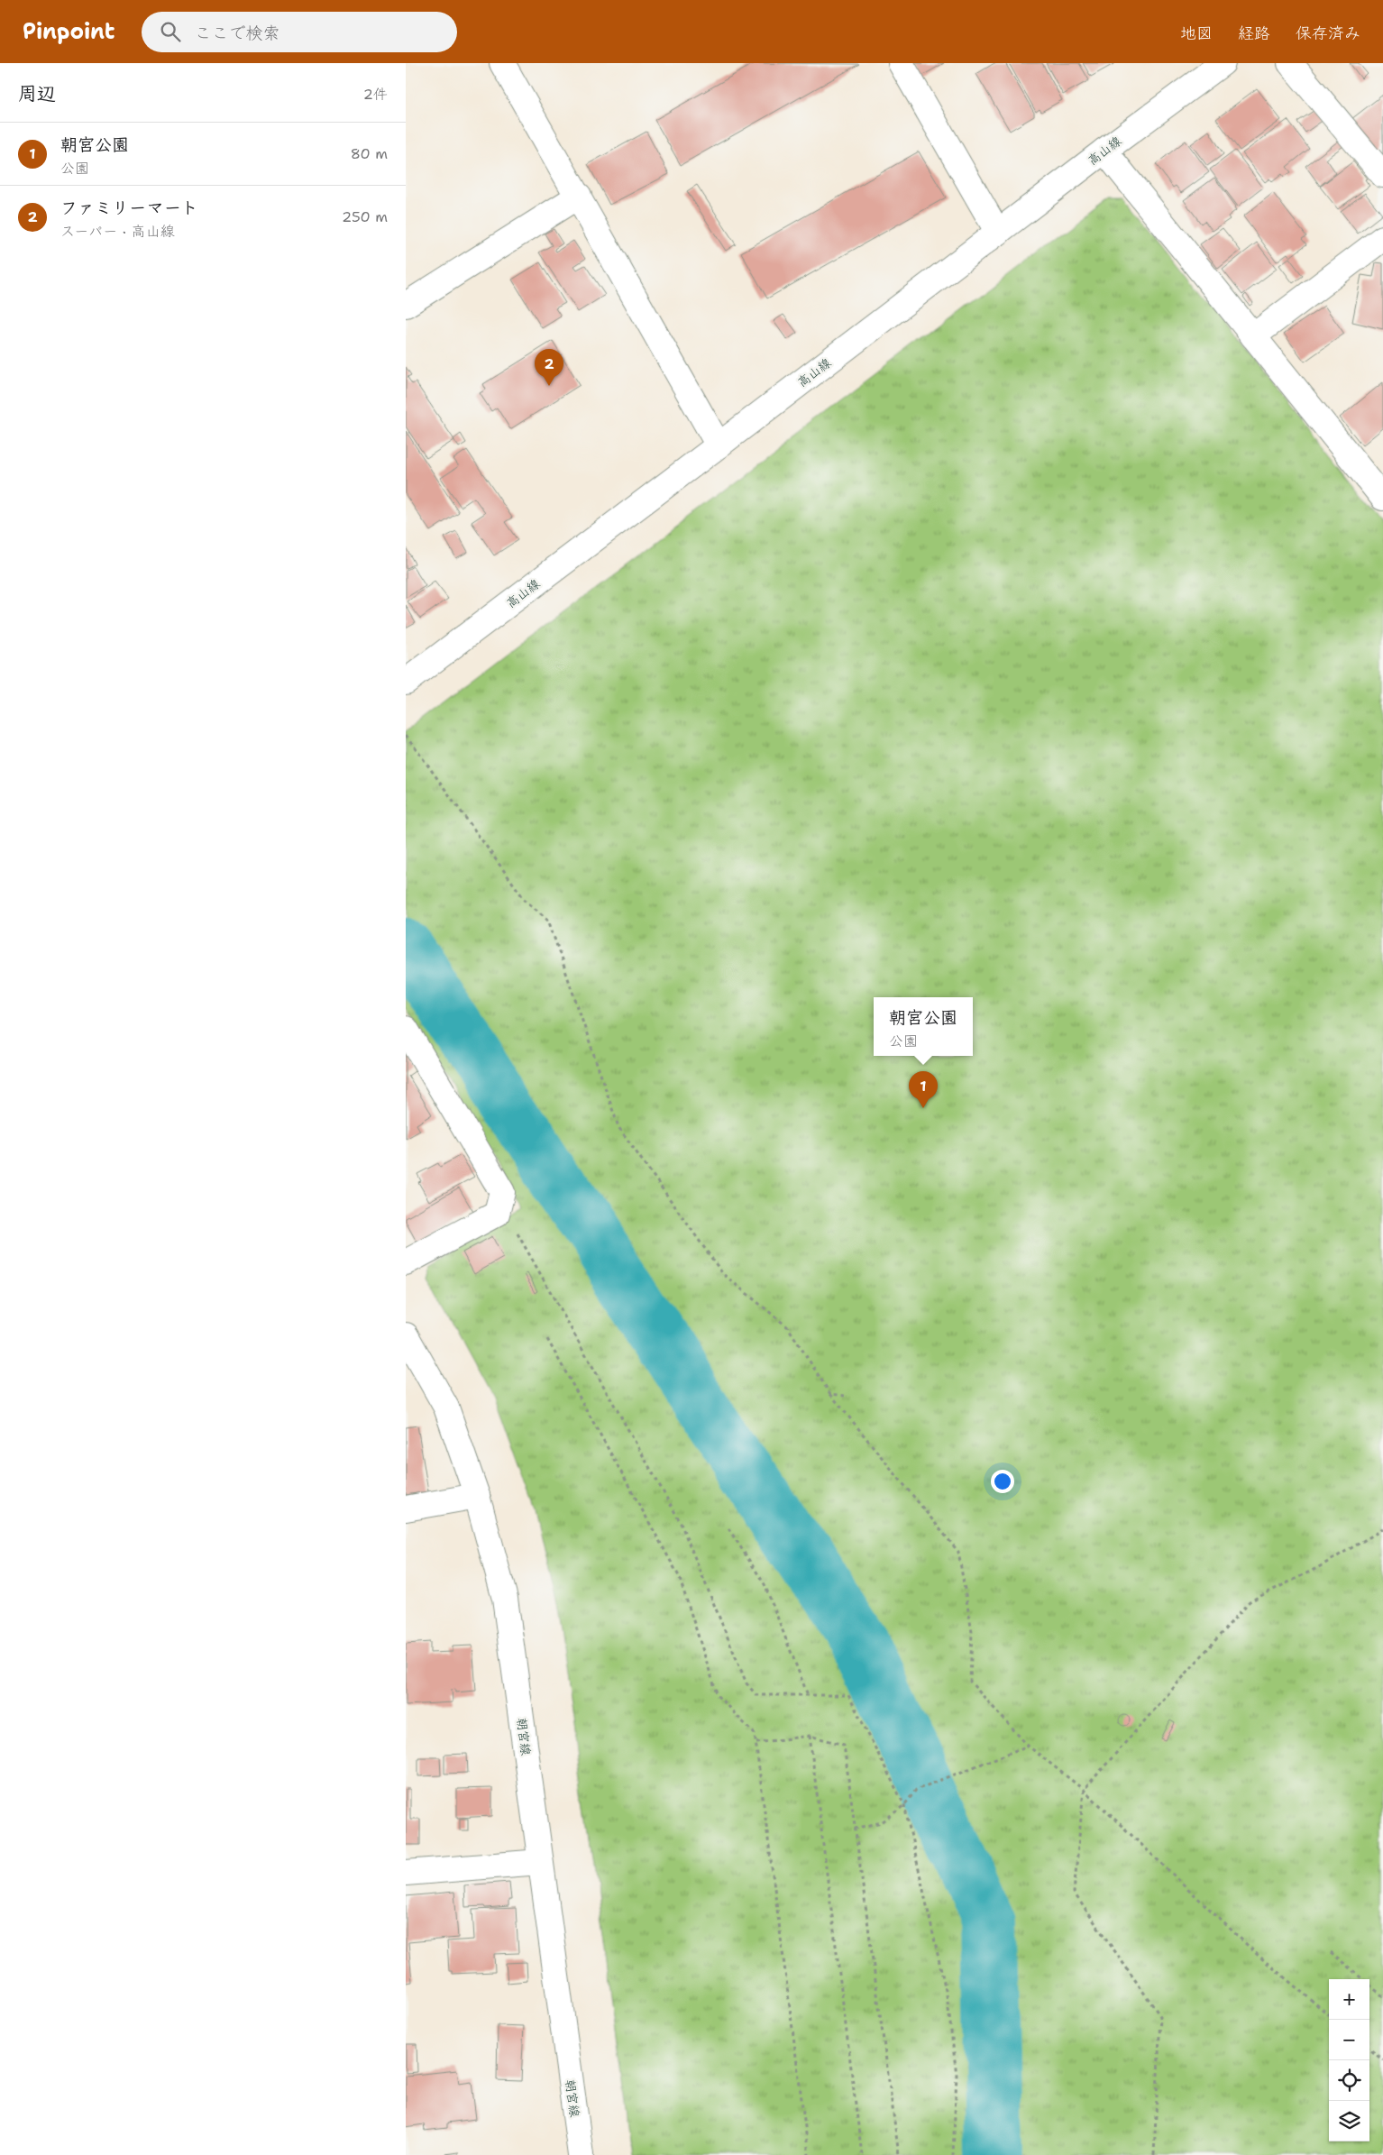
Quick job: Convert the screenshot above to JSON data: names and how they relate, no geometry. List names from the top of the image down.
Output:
{
  "streets": {
    "street": ["高山線", "朝宮線"]
  },
  "page": {
    "header": "Pinpoint",
    "search": "ここで検索",
    "nav": ["地図", "経路", "保存済み"],
    "heading": ["周辺", "2件"],
    "list": [
      {
        "mark": "1",
        "name": "朝宮公園",
        "note": "公園",
        "value": "80 m"
      },
      {
        "mark": "2",
        "name": "ファミリーマート",
        "note": "スーパー · 高山線",
        "value": "250 m"
      }
    ],
    "pins": ["2", "1"],
    "popup": ["朝宮公園", "公園"],
    "map_buttons": ["+", "−"]
  }
}
